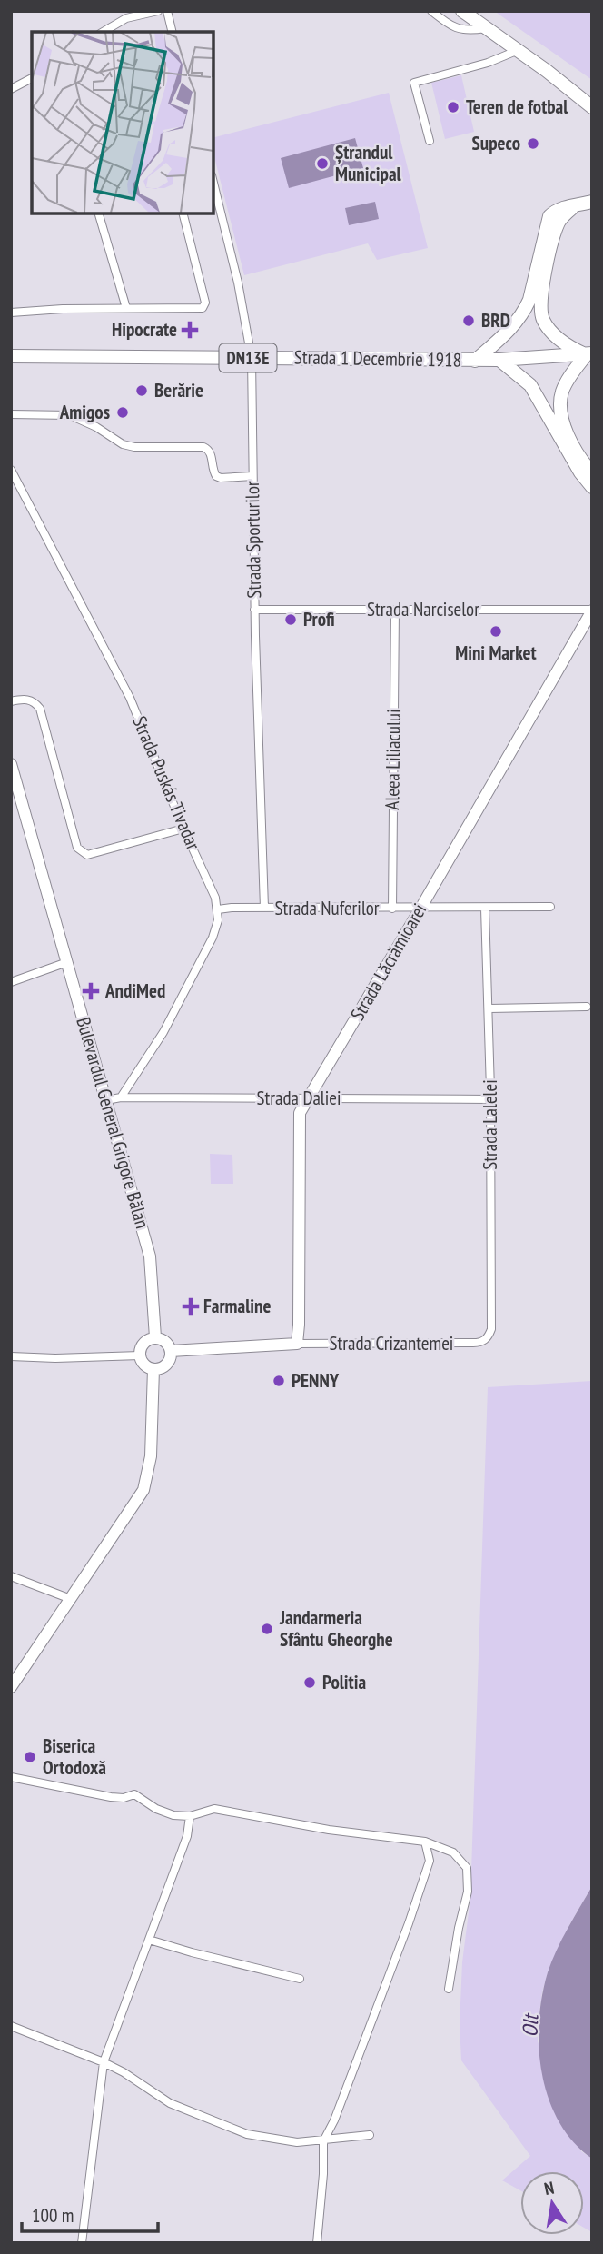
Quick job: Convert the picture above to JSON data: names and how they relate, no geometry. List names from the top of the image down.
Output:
{
  "streets": {
    "main road": [
      "DN13E",
      "Strada 1 Decembrie 1918",
      "Strada Lăcrămioarei",
      "Bulevardul General Grigore Bălan"
    ],
    "street": [
      "Strada Sporturilor",
      "Strada Narciselor",
      "Aleea Liliacului",
      "Strada Puskás Tivadar",
      "Strada Nuferilor",
      "Strada Daliei",
      "Strada Lalelei",
      "Strada Crizantemei"
    ]
  },
  "crossings": [
    ["Strada 1 Decembrie 1918", "Strada Sporturilor"],
    ["Strada Sporturilor", "Strada Narciselor"],
    ["Strada Sporturilor", "Strada Nuferilor"],
    ["Strada Narciselor", "Aleea Liliacului"],
    ["Strada Narciselor", "Strada Lăcrămioarei"],
    ["Aleea Liliacului", "Strada Nuferilor"],
    ["Strada Puskás Tivadar", "Strada Nuferilor"],
    ["Strada Nuferilor", "Strada Lăcrămioarei"],
    ["Strada Nuferilor", "Strada Lalelei"],
    ["Strada Lăcrămioarei", "Strada Daliei"],
    ["Strada Lăcrămioarei", "Strada Crizantemei"],
    ["Strada Daliei", "Bulevardul General Grigore Bălan"],
    ["Strada Daliei", "Strada Lalelei"],
    ["Strada Lalelei", "Strada Crizantemei"]
  ],
  "water": ["Olt"],
  "places": {
    "other": [
      "Teren de fotbal",
      "Supeco",
      "Ștrandul Municipal",
      "BRD",
      "Berărie",
      "Amigos",
      "Profi",
      "Mini Market",
      "PENNY",
      "Jandarmeria Sfântu Gheorghe",
      "Politia",
      "Biserica Ortodoxă"
    ],
    "health": ["Hipocrate", "AndiMed", "Farmaline"]
  },
  "scale_bar": "100 m",
  "north": "top"
}
